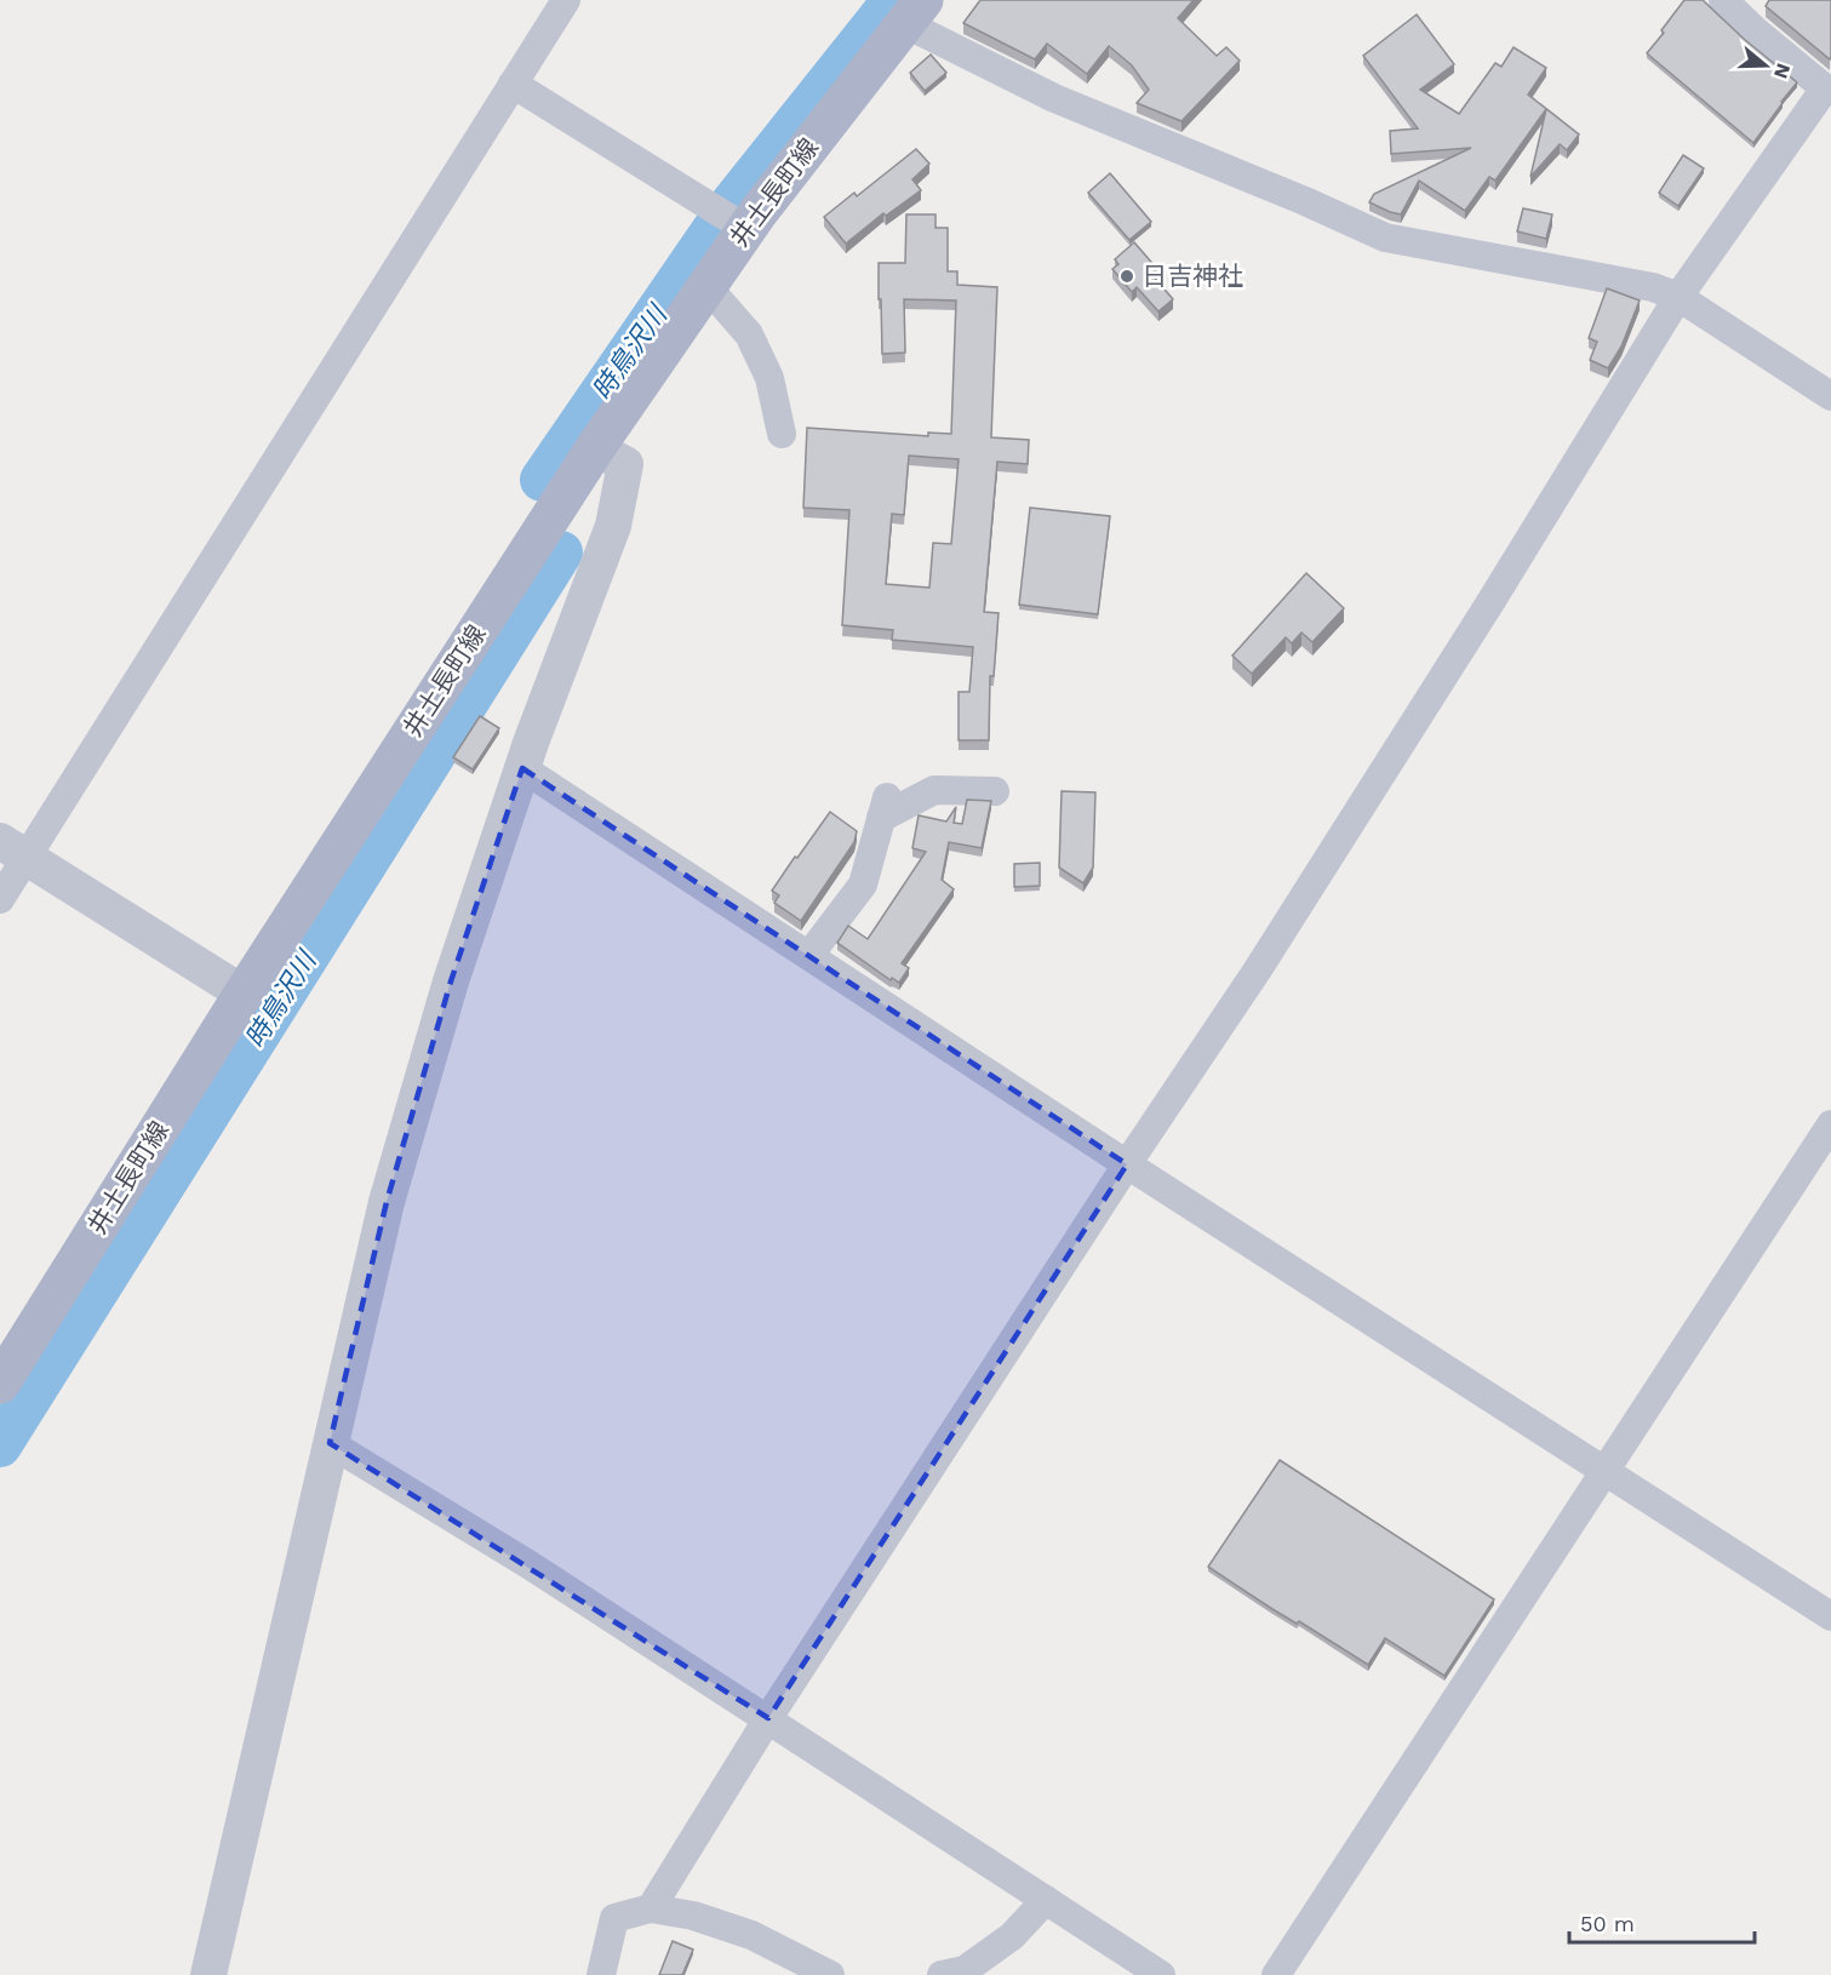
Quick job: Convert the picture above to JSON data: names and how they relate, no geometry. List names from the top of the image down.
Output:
{
  "streets": {
    "main road": ["井土長町線"]
  },
  "water": ["時鳥沢川"],
  "places": ["日吉神社"],
  "scale_bar": "50 m",
  "north": "right"
}
